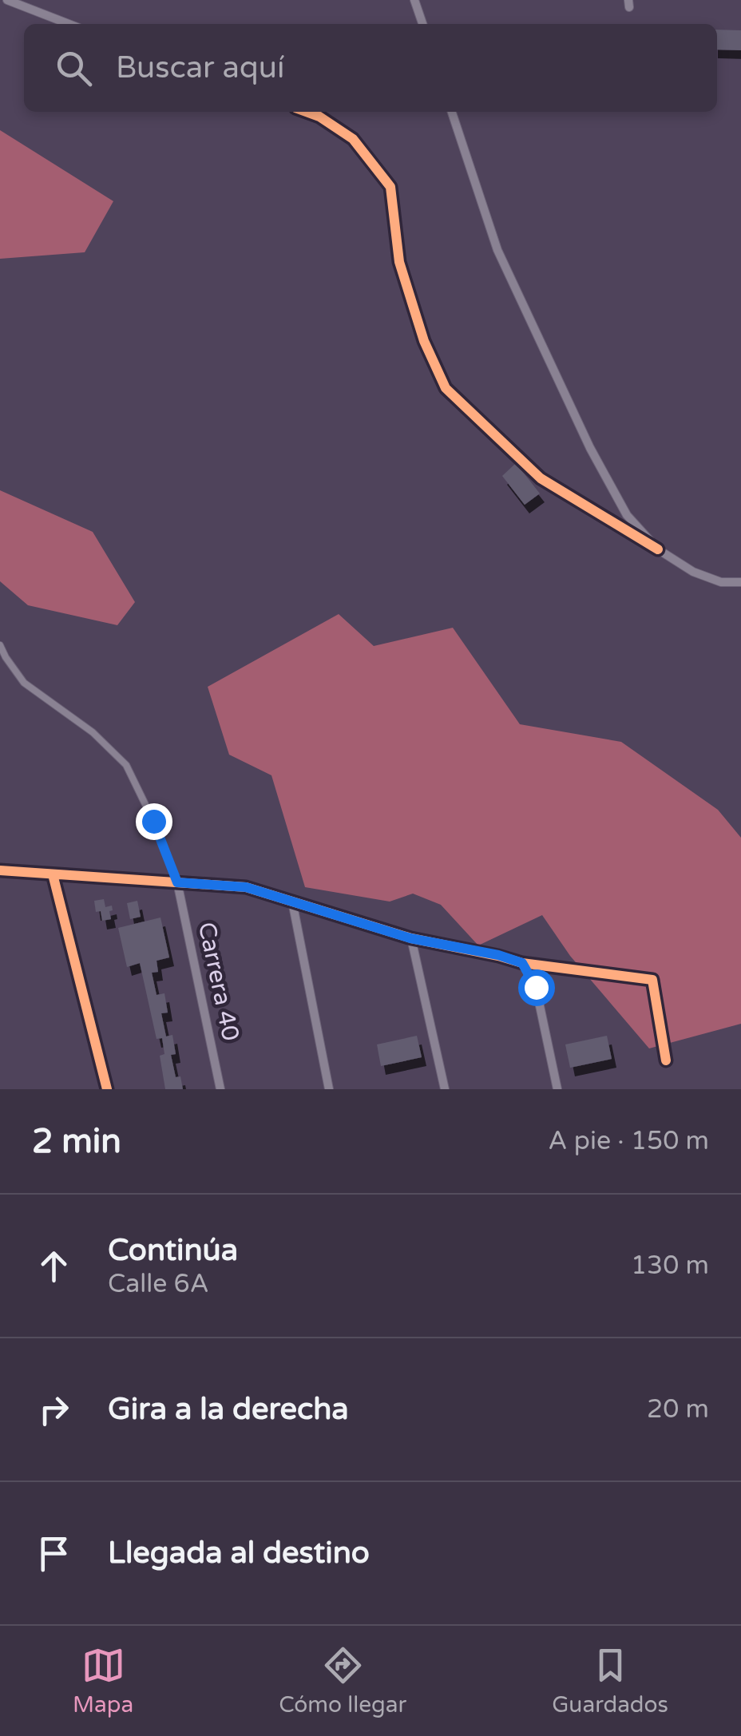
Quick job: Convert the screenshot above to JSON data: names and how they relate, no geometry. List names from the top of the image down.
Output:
{
  "streets": {
    "street": ["Carrera 40"]
  },
  "page": {
    "search": "Buscar aquí",
    "heading": ["2 min", "A pie · 150 m"],
    "list": [
      ["Continúa", "Calle 6A", "130 m"],
      ["Gira a la derecha", "20 m"],
      "Llegada al destino"
    ],
    "nav": ["Mapa", "Cómo llegar", "Guardados"]
  }
}
